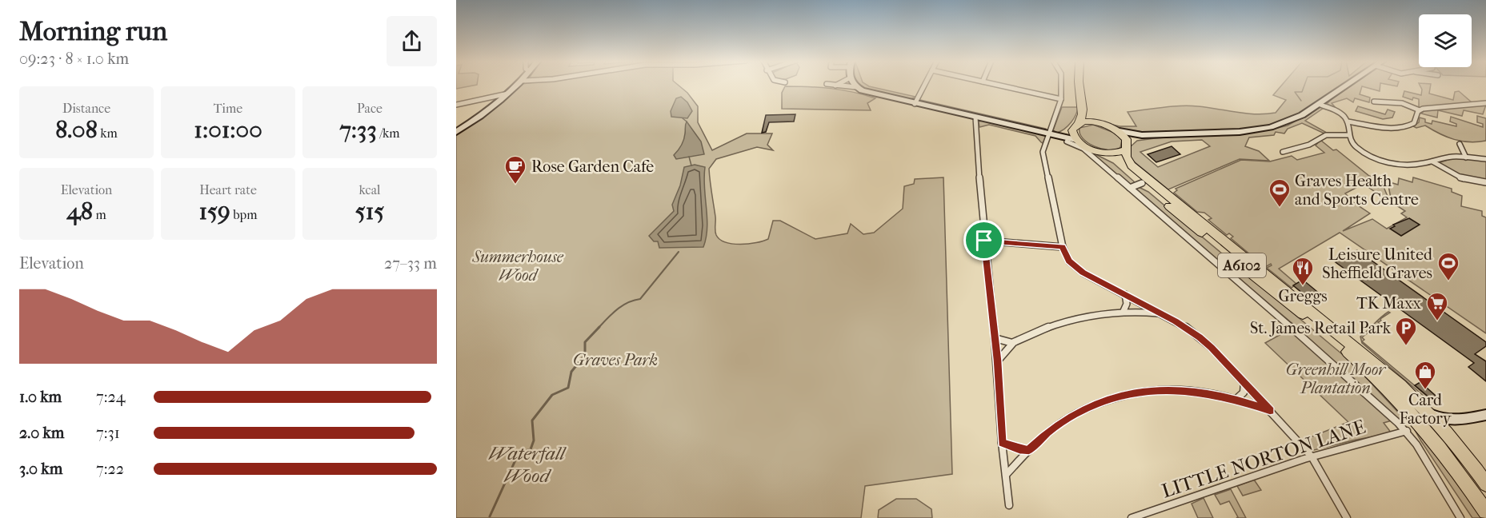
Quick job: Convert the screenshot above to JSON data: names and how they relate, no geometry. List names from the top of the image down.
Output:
{
  "streets": {
    "highway": ["A6102"],
    "street": ["LITTLE NORTON LANE"]
  },
  "parks": [
    "Summerhouse Wood",
    "Graves Park",
    "Greenhill Moor Plantation",
    "Waterfall Wood"
  ],
  "places": {
    "cafe": ["Rose Garden Cafe"],
    "sports": ["Graves Health and Sports Centre", "Leisure United Sheffield Graves"],
    "restaurant": ["Greggs"],
    "supermarket": ["TK Maxx"],
    "parking": ["St. James Retail Park"],
    "shop": ["Card Factory"]
  },
  "page": {
    "heading": ["Morning run", "09:23 · 8 × 1.0 km"],
    "stats": [
      ["Distance", "8.08 km"],
      ["Time", "1:01:00"],
      ["Pace", "7:33 /km"],
      ["Elevation", "48 m"],
      ["Heart rate", "159 bpm"],
      ["kcal", "515"]
    ],
    "chart": ["Elevation", "27–33 m"],
    "list": [
      {
        "name": "1.0 km",
        "note": "7:24"
      },
      {
        "name": "2.0 km",
        "note": "7:31"
      },
      {
        "name": "3.0 km",
        "note": "7:22"
      }
    ]
  }
}
